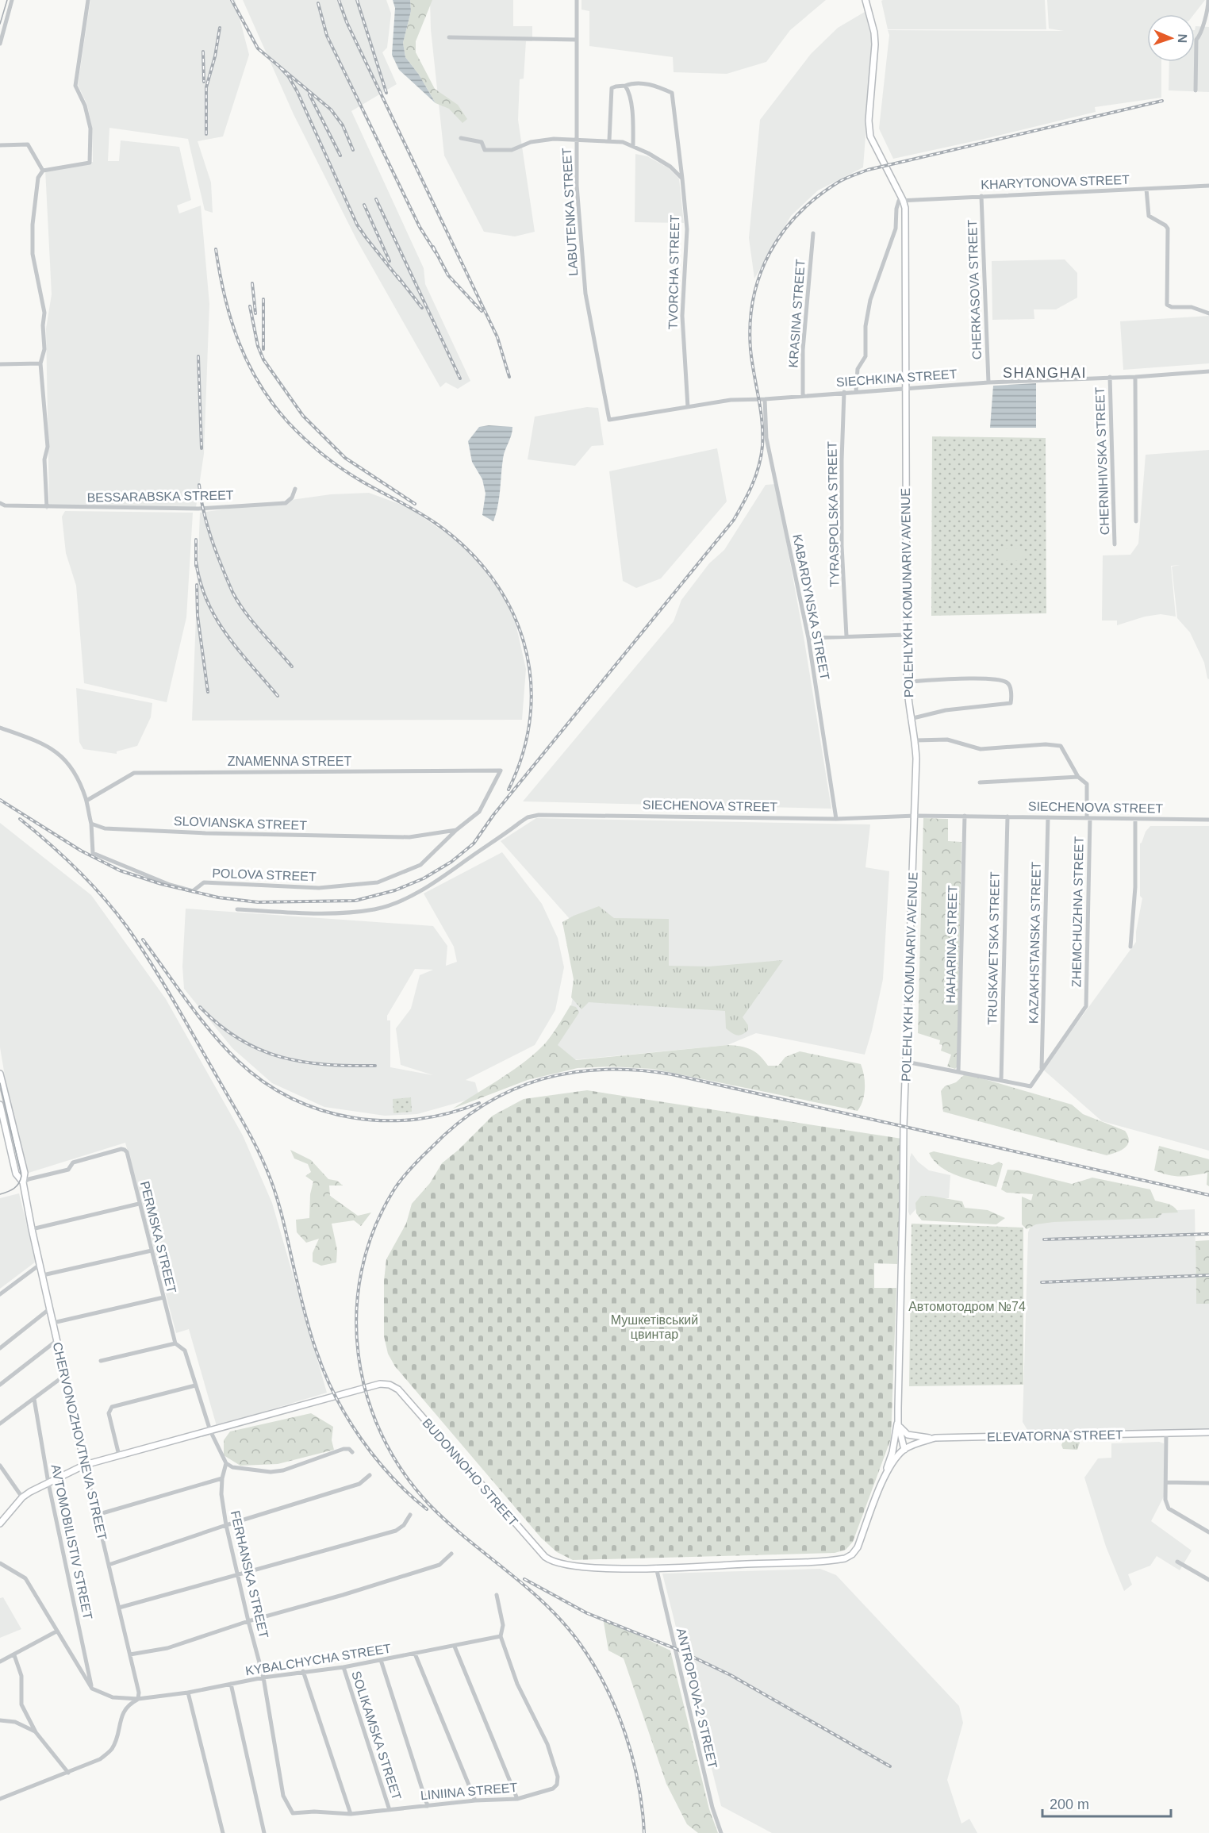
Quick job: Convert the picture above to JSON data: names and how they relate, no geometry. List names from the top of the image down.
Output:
{
  "streets": {
    "main road": [
      "POLEHLYKH KOMUNARIV AVENUE",
      "ELEVATORNA STREET",
      "CHERVONOZHOVTNEVA STREET",
      "BUDONNOHO STREET"
    ],
    "street": [
      "KHARYTONOVA STREET",
      "LABUTENKA STREET",
      "TVORCHA STREET",
      "CHERKASOVA STREET",
      "KRASINA STREET",
      "SIECHKINA STREET",
      "CHERNIHIVSKA STREET",
      "BESSARABSKA STREET",
      "TYRASPOLSKA STREET",
      "KABARDYNSKA STREET",
      "ZNAMENNA STREET",
      "SIECHENOVA STREET",
      "SLOVIANSKA STREET",
      "POLOVA STREET",
      "ZHEMCHUZHNA STREET",
      "KAZAKHSTANSKA STREET",
      "HAHARINA STREET",
      "TRUSKAVETSKA STREET",
      "PERMSKA STREET",
      "AVTOMOBILISTIV STREET",
      "FERHANSKA STREET",
      "KYBALCHYCHA STREET",
      "ANTROPOVA-2 STREET",
      "SOLIKAMSKA STREET",
      "LINIINA STREET"
    ]
  },
  "crossings": [
    ["KHARYTONOVA STREET", "CHERKASOVA STREET"],
    ["KHARYTONOVA STREET", "POLEHLYKH KOMUNARIV AVENUE"],
    ["LABUTENKA STREET", "SIECHKINA STREET"],
    ["TVORCHA STREET", "SIECHKINA STREET"],
    ["CHERKASOVA STREET", "SIECHKINA STREET"],
    ["KRASINA STREET", "SIECHKINA STREET"],
    ["SIECHKINA STREET", "CHERNIHIVSKA STREET"],
    ["SIECHKINA STREET", "TYRASPOLSKA STREET"],
    ["SIECHKINA STREET", "POLEHLYKH KOMUNARIV AVENUE"],
    ["SIECHKINA STREET", "KABARDYNSKA STREET"],
    ["POLEHLYKH KOMUNARIV AVENUE", "SIECHENOVA STREET"],
    ["POLEHLYKH KOMUNARIV AVENUE", "ELEVATORNA STREET"],
    ["POLEHLYKH KOMUNARIV AVENUE", "BUDONNOHO STREET"],
    ["KABARDYNSKA STREET", "SIECHENOVA STREET"],
    ["ZNAMENNA STREET", "SLOVIANSKA STREET"],
    ["SIECHENOVA STREET", "ZHEMCHUZHNA STREET"],
    ["SIECHENOVA STREET", "KAZAKHSTANSKA STREET"],
    ["SIECHENOVA STREET", "HAHARINA STREET"],
    ["SIECHENOVA STREET", "TRUSKAVETSKA STREET"],
    ["SLOVIANSKA STREET", "POLOVA STREET"],
    ["ZHEMCHUZHNA STREET", "KAZAKHSTANSKA STREET"],
    ["PERMSKA STREET", "CHERVONOZHOVTNEVA STREET"],
    ["PERMSKA STREET", "BUDONNOHO STREET"],
    ["ELEVATORNA STREET", "BUDONNOHO STREET"],
    ["CHERVONOZHOVTNEVA STREET", "BUDONNOHO STREET"],
    ["CHERVONOZHOVTNEVA STREET", "KYBALCHYCHA STREET"],
    ["BUDONNOHO STREET", "AVTOMOBILISTIV STREET"],
    ["BUDONNOHO STREET", "ANTROPOVA-2 STREET"],
    ["AVTOMOBILISTIV STREET", "KYBALCHYCHA STREET"],
    ["FERHANSKA STREET", "KYBALCHYCHA STREET"],
    ["FERHANSKA STREET", "LINIINA STREET"],
    ["KYBALCHYCHA STREET", "SOLIKAMSKA STREET"],
    ["KYBALCHYCHA STREET", "LINIINA STREET"],
    ["SOLIKAMSKA STREET", "LINIINA STREET"]
  ],
  "districts": ["SHANGHAI"],
  "parks": ["Автомотодром №74", "Мушкетівський цвинтар"],
  "scale_bar": "200 m",
  "north": "right"
}
